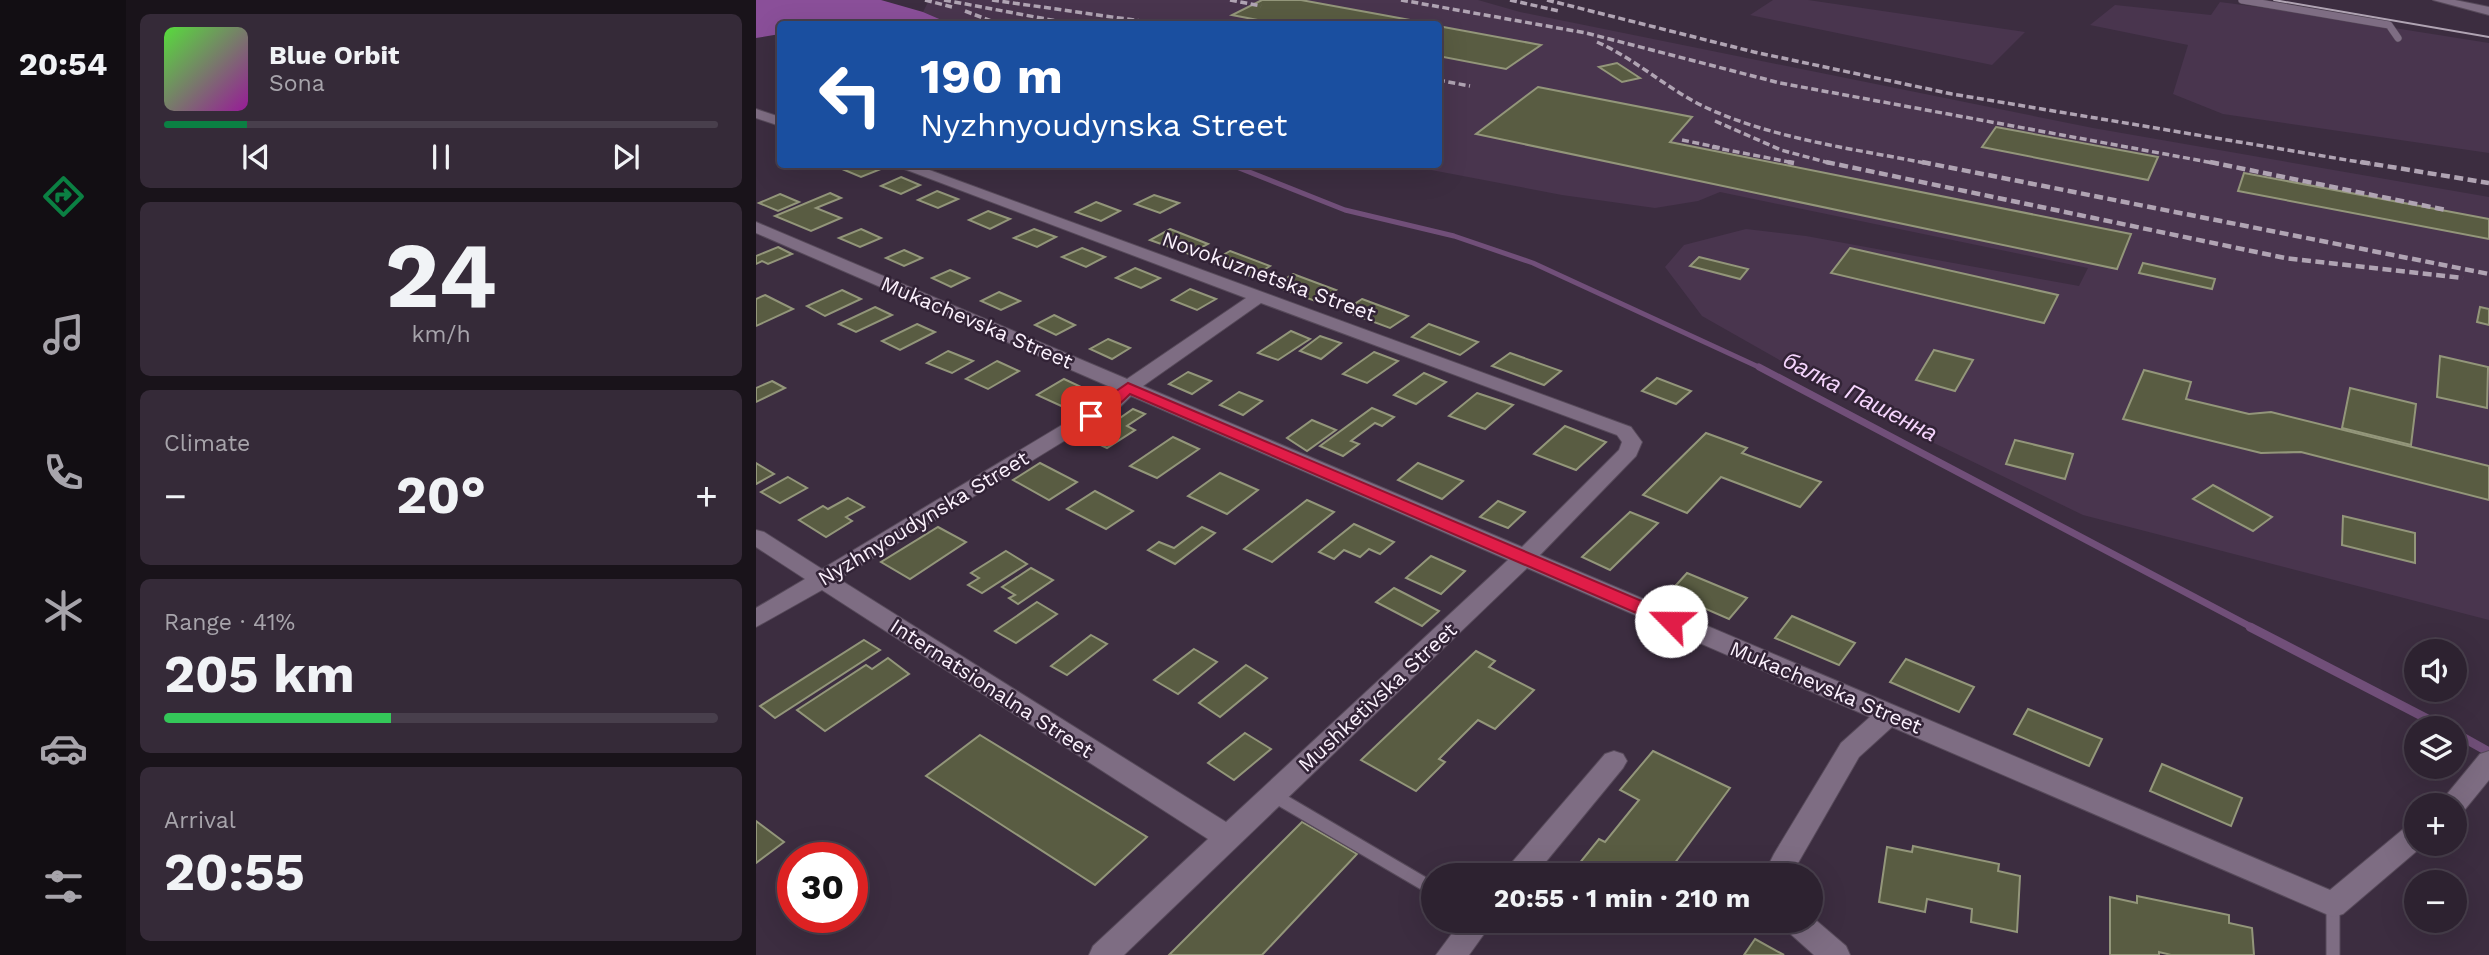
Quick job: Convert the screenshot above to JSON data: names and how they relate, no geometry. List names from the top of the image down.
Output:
{
  "streets": {
    "street": [
      "Novokuznetska Street",
      "Mukachevska Street",
      "Nyzhnyoudynska Street",
      "Internatsionalna Street",
      "Mushketivska Street"
    ]
  },
  "crossings": [
    ["Novokuznetska Street", "Nyzhnyoudynska Street"],
    ["Novokuznetska Street", "Mushketivska Street"],
    ["Mukachevska Street", "Nyzhnyoudynska Street"],
    ["Mukachevska Street", "Mushketivska Street"],
    ["Nyzhnyoudynska Street", "Internatsionalna Street"],
    ["Internatsionalna Street", "Mushketivska Street"]
  ],
  "water": ["балка Пашенна"],
  "page": {
    "tabs": "20:54",
    "turn": ["190 m", "Nyzhnyoudynska Street"],
    "song": ["Blue Orbit", "Sona"],
    "tile": [
      ["24", "km/h"],
      "Climate",
      ["Range · 41%", "205 km"],
      ["Arrival", "20:55"]
    ],
    "heat": ["−", "20°", "+"],
    "map_buttons": ["+", "−"],
    "limit": "30",
    "trip": "20:55 · 1 min · 210 m"
  }
}
